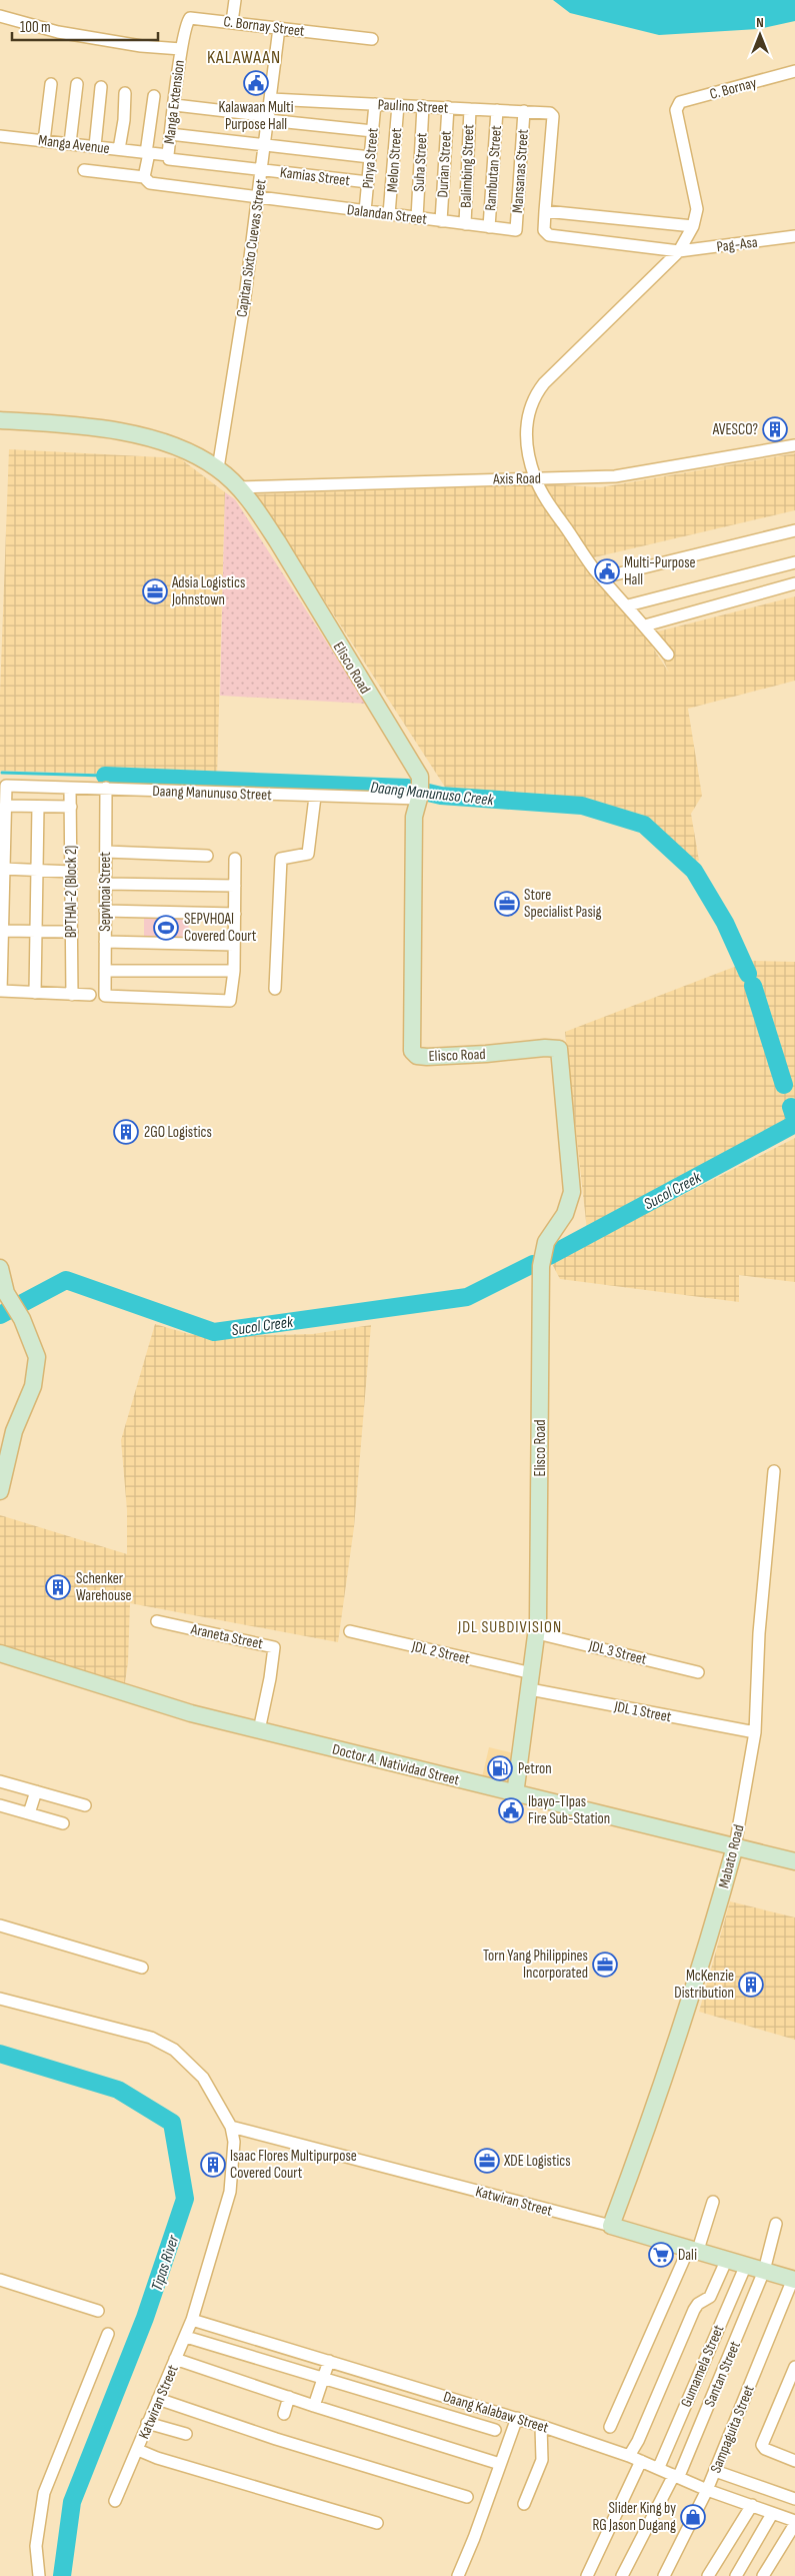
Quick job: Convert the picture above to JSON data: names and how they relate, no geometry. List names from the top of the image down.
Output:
{
  "streets": {
    "main road": [
      "Elisco Road",
      "Doctor A. Natividad Street",
      "Mabato Road",
      "Katwiran Street"
    ],
    "street": [
      "C. Bornay Street",
      "C. Bornay",
      "Manga Extension",
      "Paulino Street",
      "Manga Avenue",
      "Pinya Street",
      "Melon Street",
      "Suha Street",
      "Durian Street",
      "Balimbing Street",
      "Rambutan Street",
      "Mansanas Street",
      "Kamias Street",
      "Dalandan Street",
      "Pag-Asa",
      "Capitan Sixto Cuevas Street",
      "Axis Road",
      "Daang Manunuso Street",
      "BPTHAI-2 (Block 2)",
      "Sepvhoai Street",
      "Araneta Street",
      "JDL 2 Street",
      "JDL 3 Street",
      "JDL 1 Street",
      "Gumamela Street",
      "Santan Street",
      "Daang Kalabaw Street",
      "Sampaguita Street"
    ]
  },
  "crossings": [
    ["C. Bornay Street", "Manga Extension"],
    ["C. Bornay Street", "Capitan Sixto Cuevas Street"],
    ["Manga Extension", "Manga Avenue"],
    ["Manga Extension", "Kamias Street"],
    ["Paulino Street", "Pinya Street"],
    ["Paulino Street", "Melon Street"],
    ["Paulino Street", "Suha Street"],
    ["Paulino Street", "Durian Street"],
    ["Paulino Street", "Balimbing Street"],
    ["Paulino Street", "Rambutan Street"],
    ["Paulino Street", "Mansanas Street"],
    ["Paulino Street", "Pag-Asa"],
    ["Paulino Street", "Capitan Sixto Cuevas Street"],
    ["Manga Avenue", "Kamias Street"],
    ["Pinya Street", "Kamias Street"],
    ["Pinya Street", "Dalandan Street"],
    ["Melon Street", "Dalandan Street"],
    ["Suha Street", "Dalandan Street"],
    ["Durian Street", "Dalandan Street"],
    ["Balimbing Street", "Dalandan Street"],
    ["Rambutan Street", "Dalandan Street"],
    ["Mansanas Street", "Dalandan Street"],
    ["Kamias Street", "Capitan Sixto Cuevas Street"],
    ["Dalandan Street", "Capitan Sixto Cuevas Street"],
    ["Capitan Sixto Cuevas Street", "Elisco Road"],
    ["Axis Road", "Elisco Road"],
    ["Elisco Road", "Daang Manunuso Street"],
    ["Elisco Road", "JDL 2 Street"],
    ["Elisco Road", "JDL 3 Street"],
    ["Elisco Road", "JDL 1 Street"],
    ["Elisco Road", "Doctor A. Natividad Street"],
    ["Daang Manunuso Street", "BPTHAI-2 (Block 2)"],
    ["Daang Manunuso Street", "Sepvhoai Street"],
    ["Araneta Street", "Doctor A. Natividad Street"],
    ["JDL 2 Street", "JDL 1 Street"],
    ["JDL 1 Street", "Mabato Road"],
    ["Doctor A. Natividad Street", "Mabato Road"],
    ["Mabato Road", "Katwiran Street"],
    ["Katwiran Street", "Gumamela Street"],
    ["Katwiran Street", "Santan Street"],
    ["Katwiran Street", "Daang Kalabaw Street"],
    ["Katwiran Street", "Sampaguita Street"],
    ["Gumamela Street", "Daang Kalabaw Street"],
    ["Santan Street", "Daang Kalabaw Street"],
    ["Daang Kalabaw Street", "Sampaguita Street"]
  ],
  "districts": ["KALAWAAN", "JDL SUBDIVISION"],
  "water": ["Daang Manunuso Creek", "Sucol Creek", "Tipas River"],
  "places": {
    "public building": ["Kalawaan Multi Purpose Hall", "Multi-Purpose Hall", "Ibayo-TIpas Fire Sub-Station"],
    "building": [
      "AVESCO?",
      "2GO Logistics",
      "Schenker Warehouse",
      "McKenzie Distribution",
      "Isaac Flores Multipurpose Covered Court"
    ],
    "office": [
      "Adsia Logistics Johnstown",
      "Store Specialist Pasig",
      "Torn Yang Philippines Incorporated",
      "XDE Logistics"
    ],
    "sports": ["SEPVHOAI Covered Court"],
    "fuel station": ["Petron"],
    "supermarket": ["Dali"],
    "shop": ["Slider King by RG Jason Dugang"]
  },
  "scale_bar": "100 m",
  "north": "top"
}
